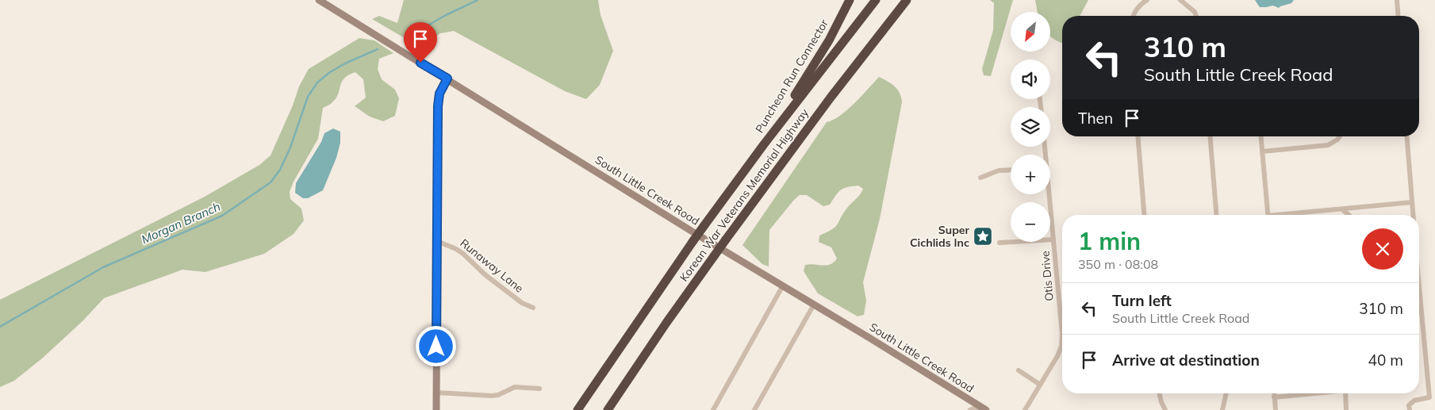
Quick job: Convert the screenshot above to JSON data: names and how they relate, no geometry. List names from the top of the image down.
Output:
{
  "streets": {
    "highway": ["Puncheon Run Connector", "Korean War Veterans Memorial Highway"],
    "street": ["South Little Creek Road", "Runaway Lane", "Otis Drive"]
  },
  "crossings": [
    ["Puncheon Run Connector", "Korean War Veterans Memorial Highway"]
  ],
  "water": ["Morgan Branch"],
  "places": {
    "place": ["Super Cichlids Inc"]
  },
  "north": "bottom left",
  "page": {
    "map_buttons": ["+", "−"],
    "turn": ["310 m", "South Little Creek Road"],
    "then": "Then",
    "heading": ["1 min", "350 m · 08:08"],
    "list": [
      {
        "name": "Turn left",
        "note": "South Little Creek Road",
        "value": "310 m"
      },
      {
        "name": "Arrive at destination",
        "value": "40 m"
      }
    ]
  }
}
